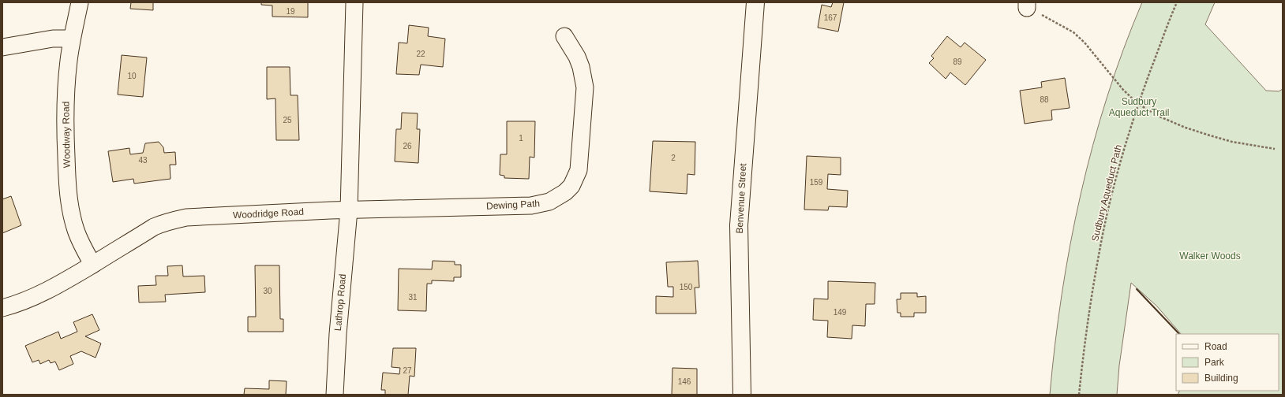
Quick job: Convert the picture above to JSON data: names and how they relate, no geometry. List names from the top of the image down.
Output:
{
  "streets": {
    "street": [
      "Woodway Road",
      "Benvenue Street",
      "Dewing Path",
      "Woodridge Road",
      "Lathrop Road"
    ],
    "path": ["Sudbury Aqueduct Path"]
  },
  "crossings": [
    ["Woodway Road", "Woodridge Road"],
    ["Dewing Path", "Woodridge Road"],
    ["Dewing Path", "Lathrop Road"],
    ["Woodridge Road", "Lathrop Road"]
  ],
  "parks": ["Sudbury Aqueduct Trail", "Walker Woods"],
  "house_numbers": [
    "19",
    "167",
    "22",
    "89",
    "10",
    "88",
    "25",
    "1",
    "26",
    "2",
    "43",
    "159",
    "150",
    "30",
    "31",
    "149",
    "27",
    "146"
  ],
  "legend": ["Road", "Park", "Building"]
}
